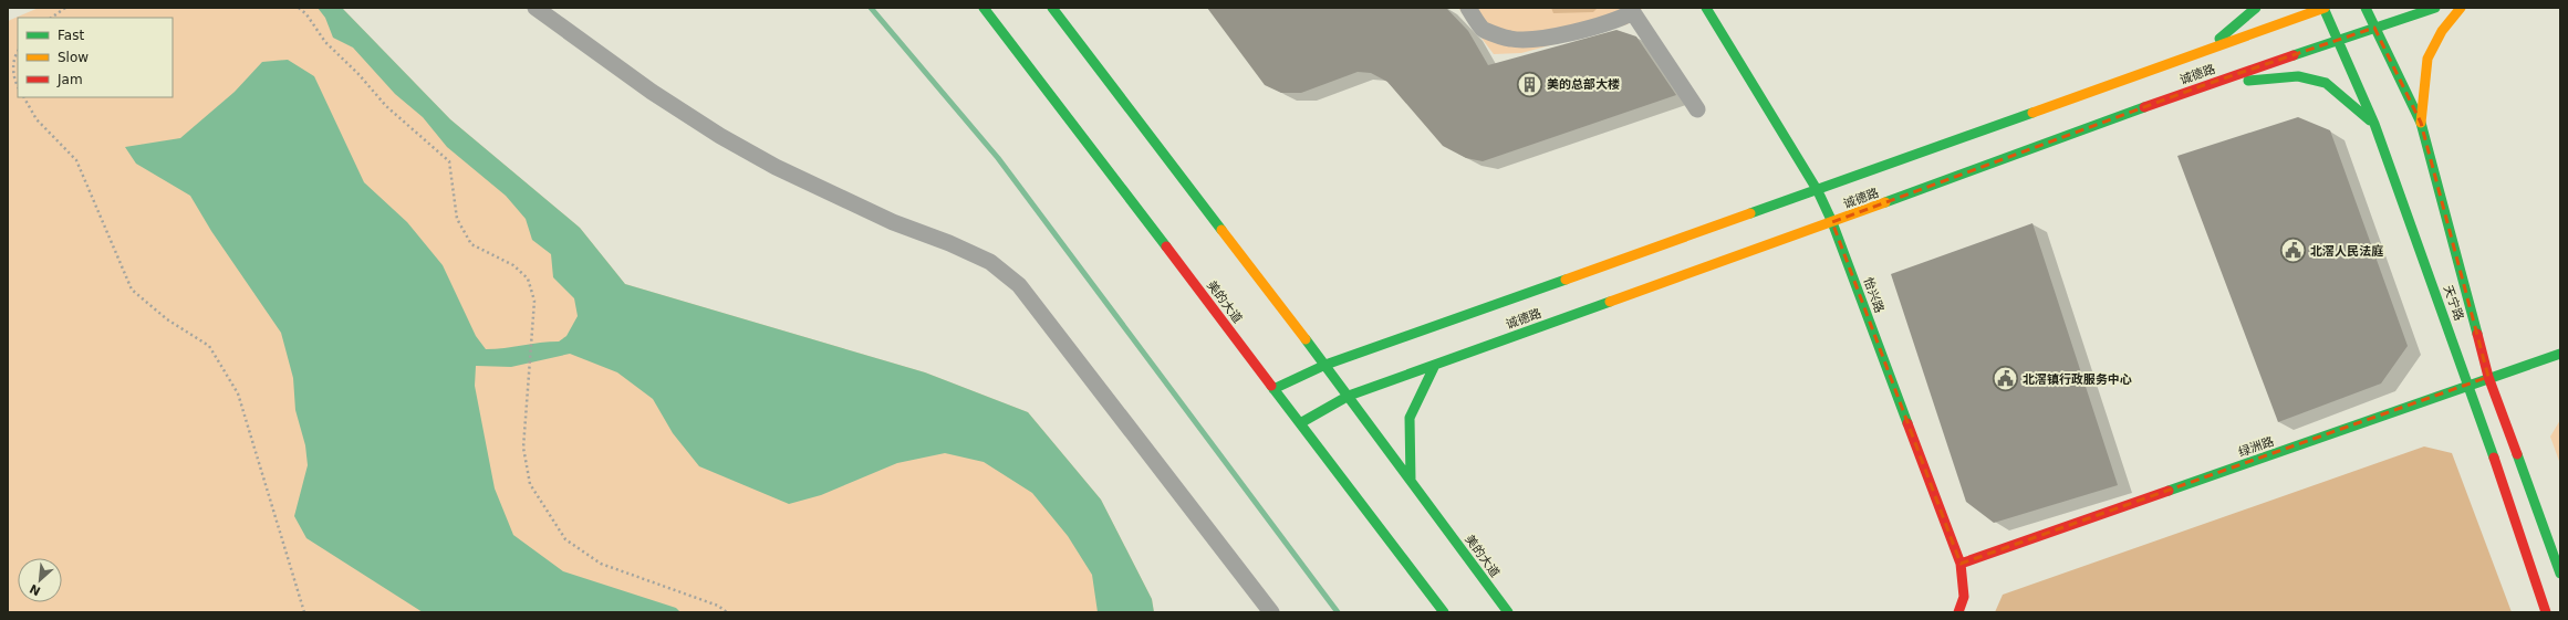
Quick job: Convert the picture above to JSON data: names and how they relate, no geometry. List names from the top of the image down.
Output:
{
  "streets": {
    "main road": [
      "诚德路",
      "怡兴路",
      "美的大道",
      "天宁路",
      "绿洲路"
    ]
  },
  "crossings": [
    ["诚德路", "怡兴路"],
    ["诚德路", "美的大道"],
    ["诚德路", "天宁路"],
    ["怡兴路", "绿洲路"],
    ["天宁路", "绿洲路"]
  ],
  "places": {
    "building": ["美的总部大楼"],
    "public building": ["北滘人民法庭", "北滘镇行政服务中心"]
  },
  "legend": ["Fast", "Slow", "Jam"],
  "north": "bottom left"
}
